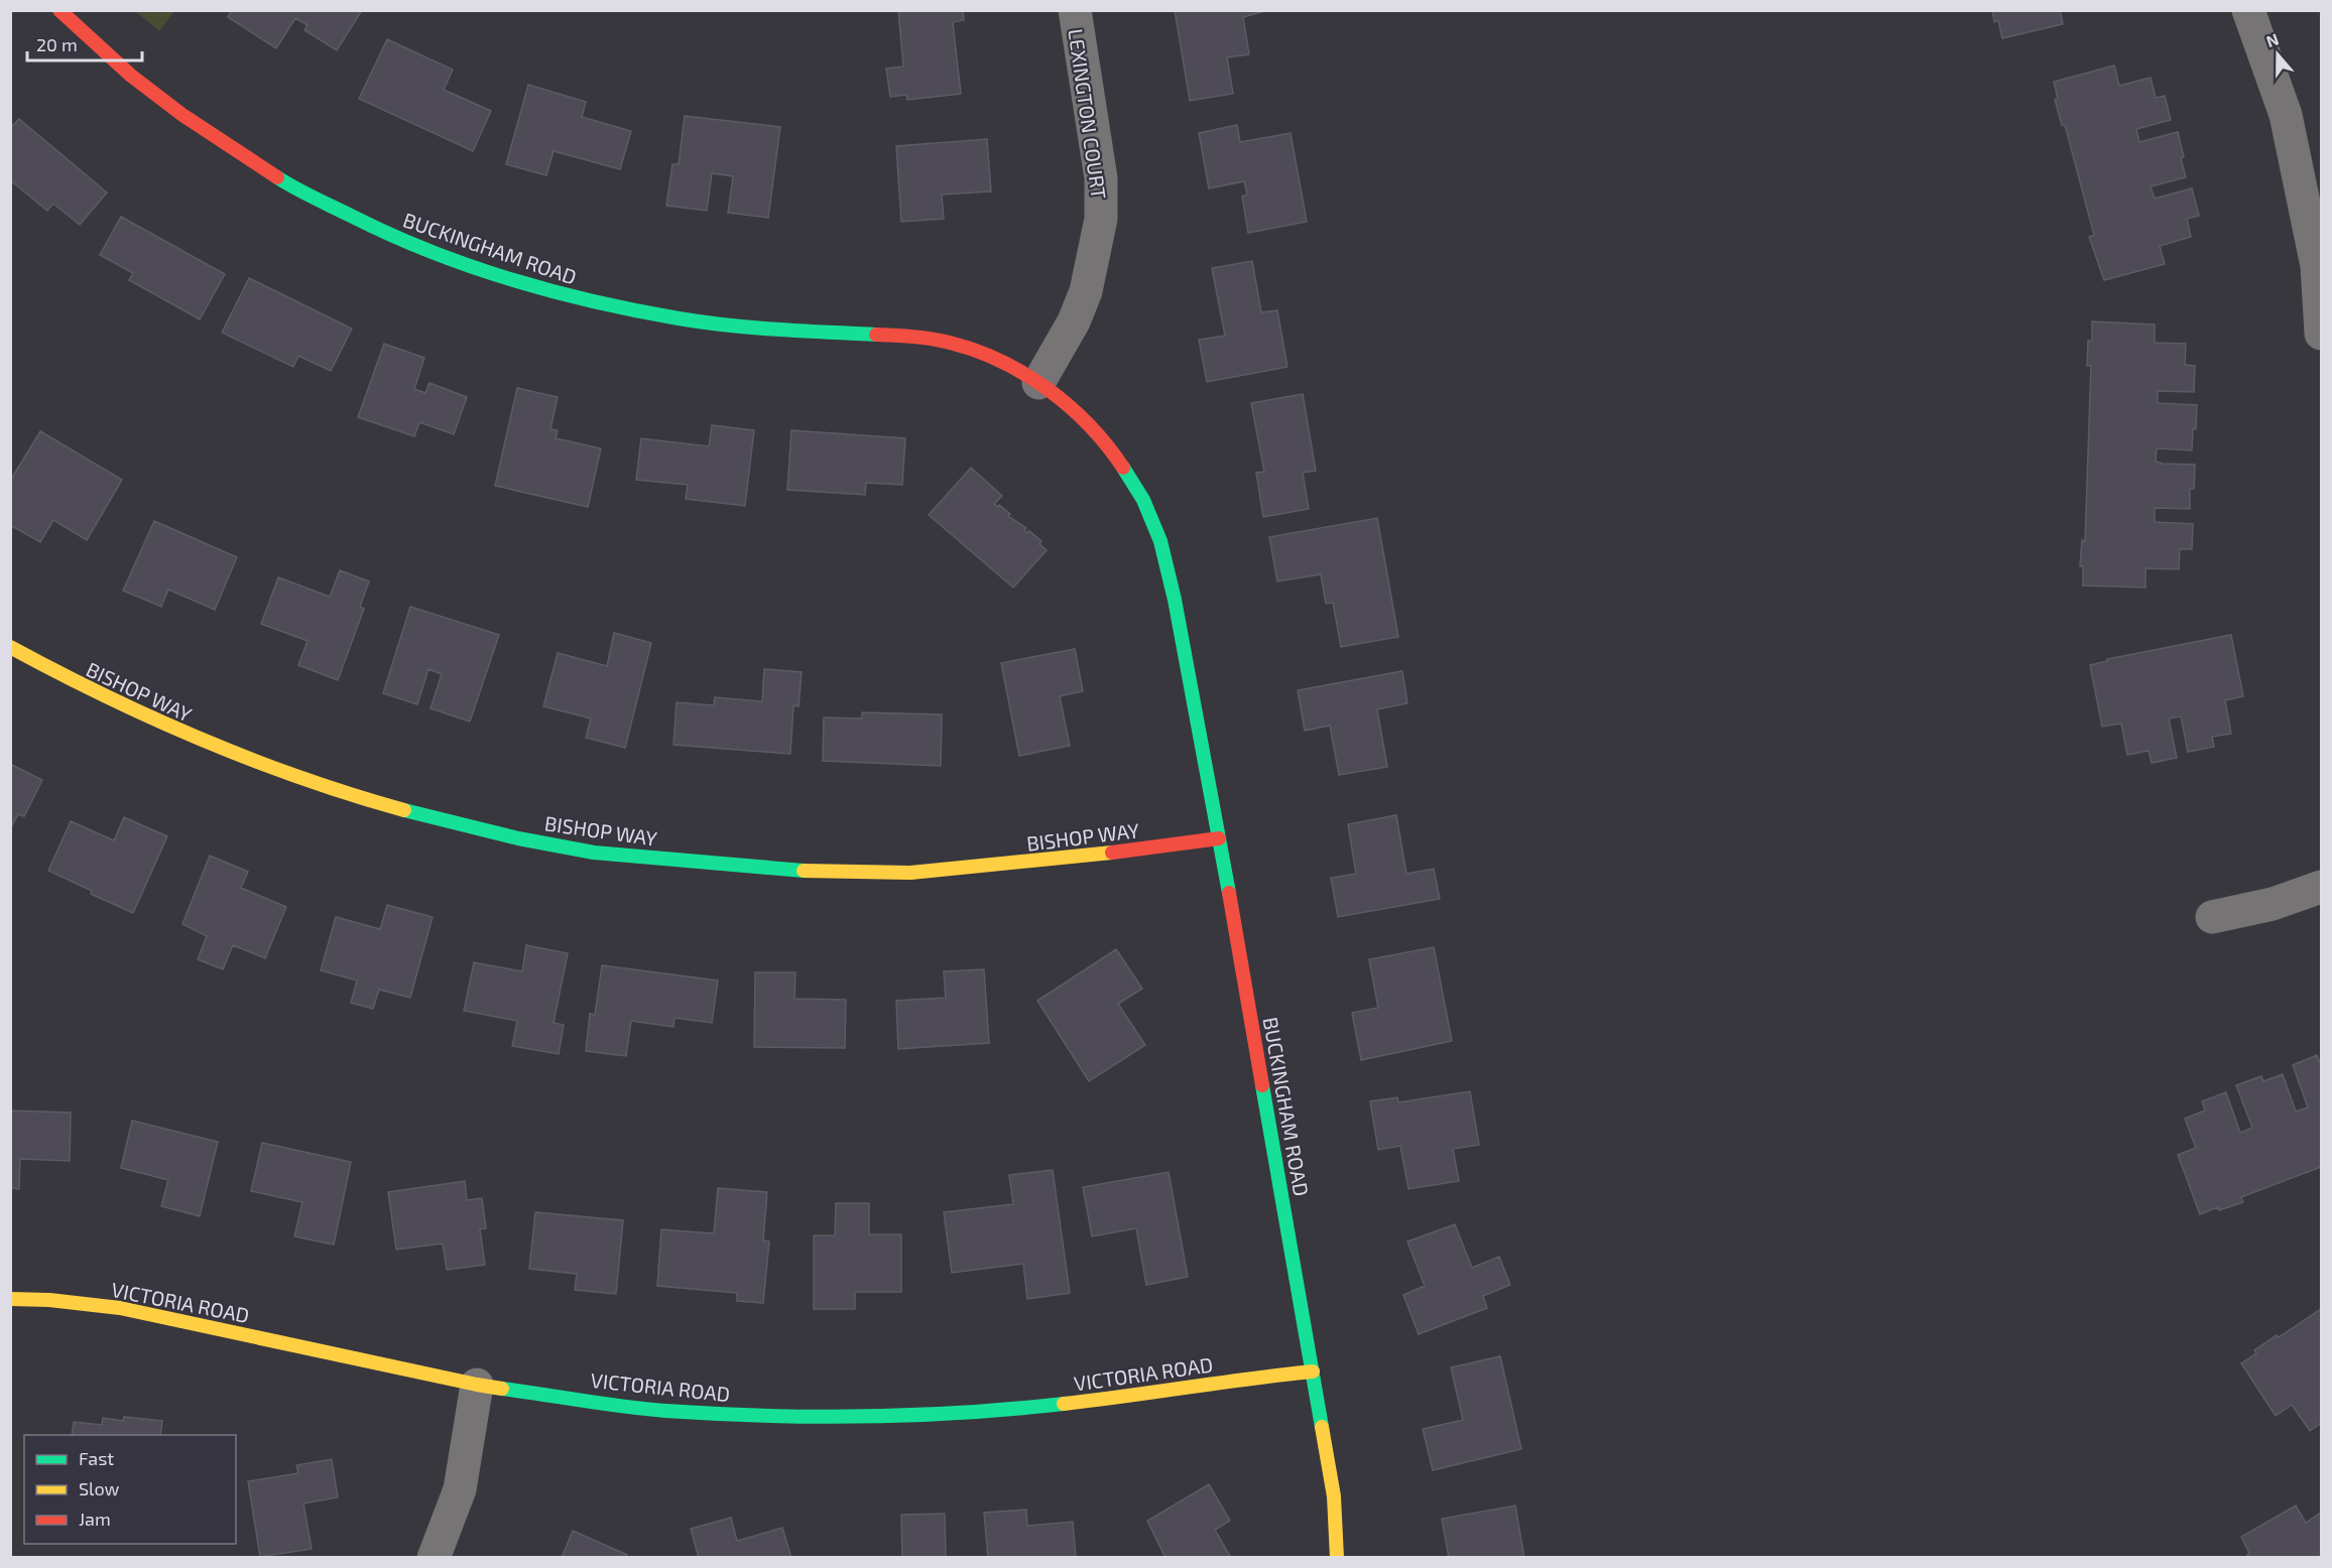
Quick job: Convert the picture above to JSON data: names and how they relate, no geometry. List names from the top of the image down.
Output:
{
  "streets": {
    "street": [
      "LEXINGTON COURT",
      "BUCKINGHAM ROAD",
      "BISHOP WAY",
      "VICTORIA ROAD"
    ]
  },
  "crossings": [
    ["LEXINGTON COURT", "BUCKINGHAM ROAD"],
    ["BUCKINGHAM ROAD", "BISHOP WAY"],
    ["BUCKINGHAM ROAD", "VICTORIA ROAD"]
  ],
  "legend": ["Fast", "Slow", "Jam"],
  "scale_bar": "20 m",
  "north": "top"
}
